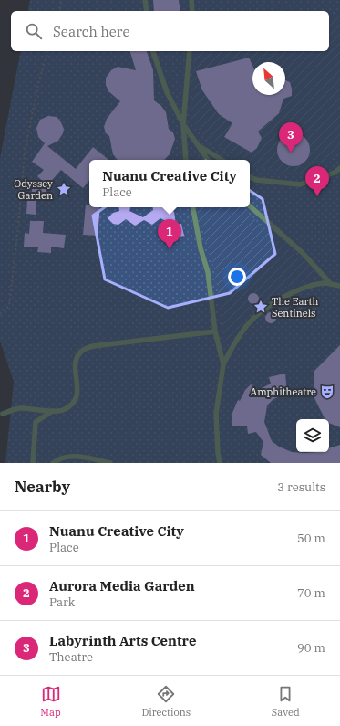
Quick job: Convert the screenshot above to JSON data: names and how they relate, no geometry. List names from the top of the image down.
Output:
{
  "places": {
    "place": ["Odyssey Garden", "The Earth Sentinels"],
    "theatre": ["Amphitheatre"]
  },
  "north": "top left",
  "page": {
    "search": "Search here",
    "pins": ["3", "2", "1"],
    "popup": ["Nuanu Creative City", "Place"],
    "heading": ["Nearby", "3 results"],
    "list": [
      {
        "mark": "1",
        "name": "Nuanu Creative City",
        "note": "Place",
        "value": "50 m"
      },
      {
        "mark": "2",
        "name": "Aurora Media Garden",
        "note": "Park",
        "value": "70 m"
      },
      {
        "mark": "3",
        "name": "Labyrinth Arts Centre",
        "note": "Theatre",
        "value": "90 m"
      }
    ],
    "nav": ["Map", "Directions", "Saved"]
  }
}
